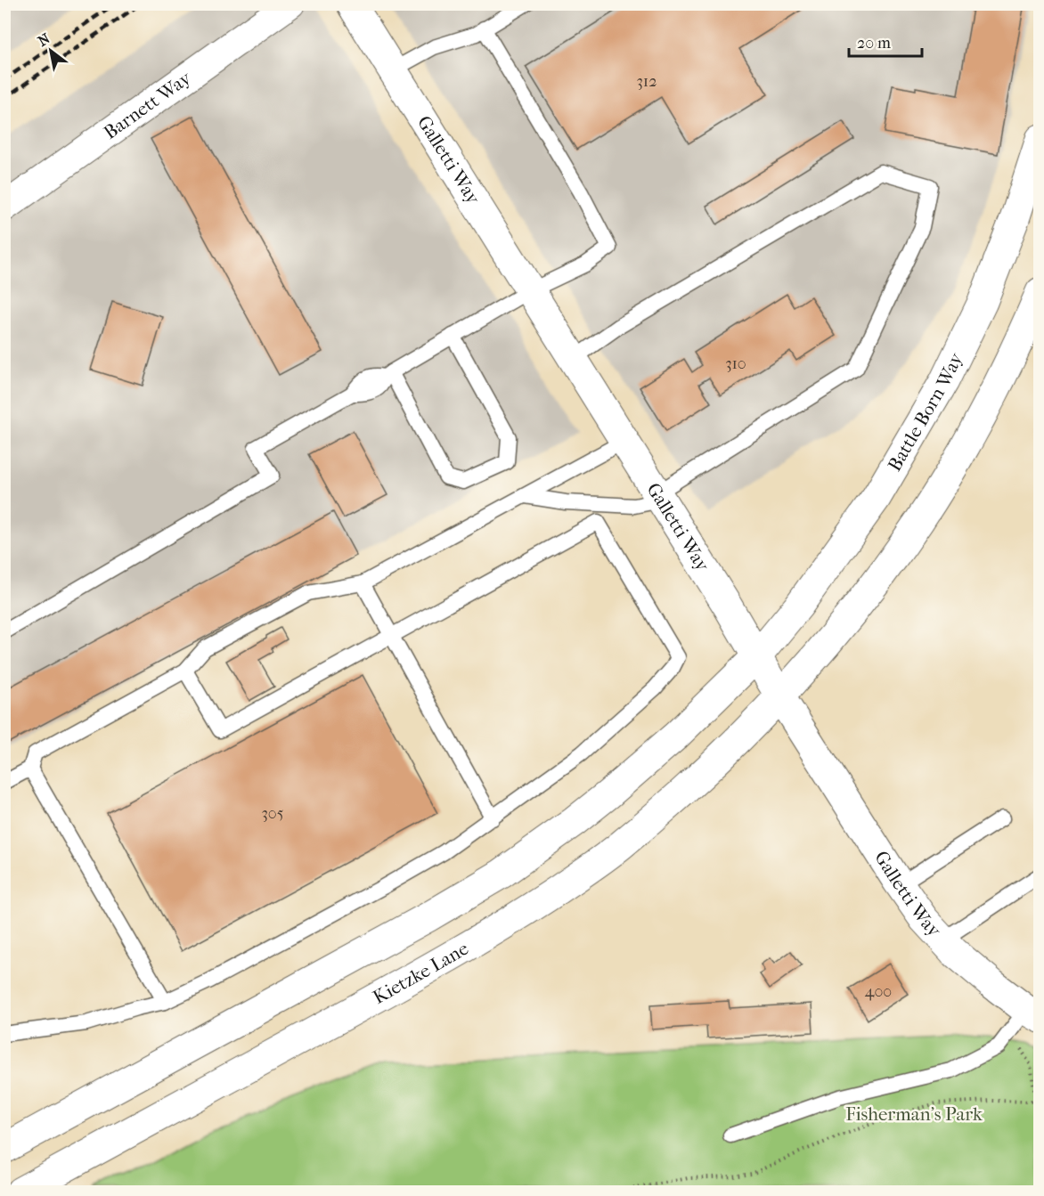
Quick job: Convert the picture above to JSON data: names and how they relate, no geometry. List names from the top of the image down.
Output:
{
  "streets": {
    "main road": ["Galletti Way", "Battle Born Way", "Kietzke Lane"],
    "street": ["Barnett Way"]
  },
  "crossings": [
    ["Galletti Way", "Battle Born Way"],
    ["Galletti Way", "Kietzke Lane"]
  ],
  "parks": ["Fisherman's Park"],
  "house_numbers": [
    "312",
    "310",
    "305",
    "400"
  ],
  "scale_bar": "20 m",
  "north": "top left"
}
